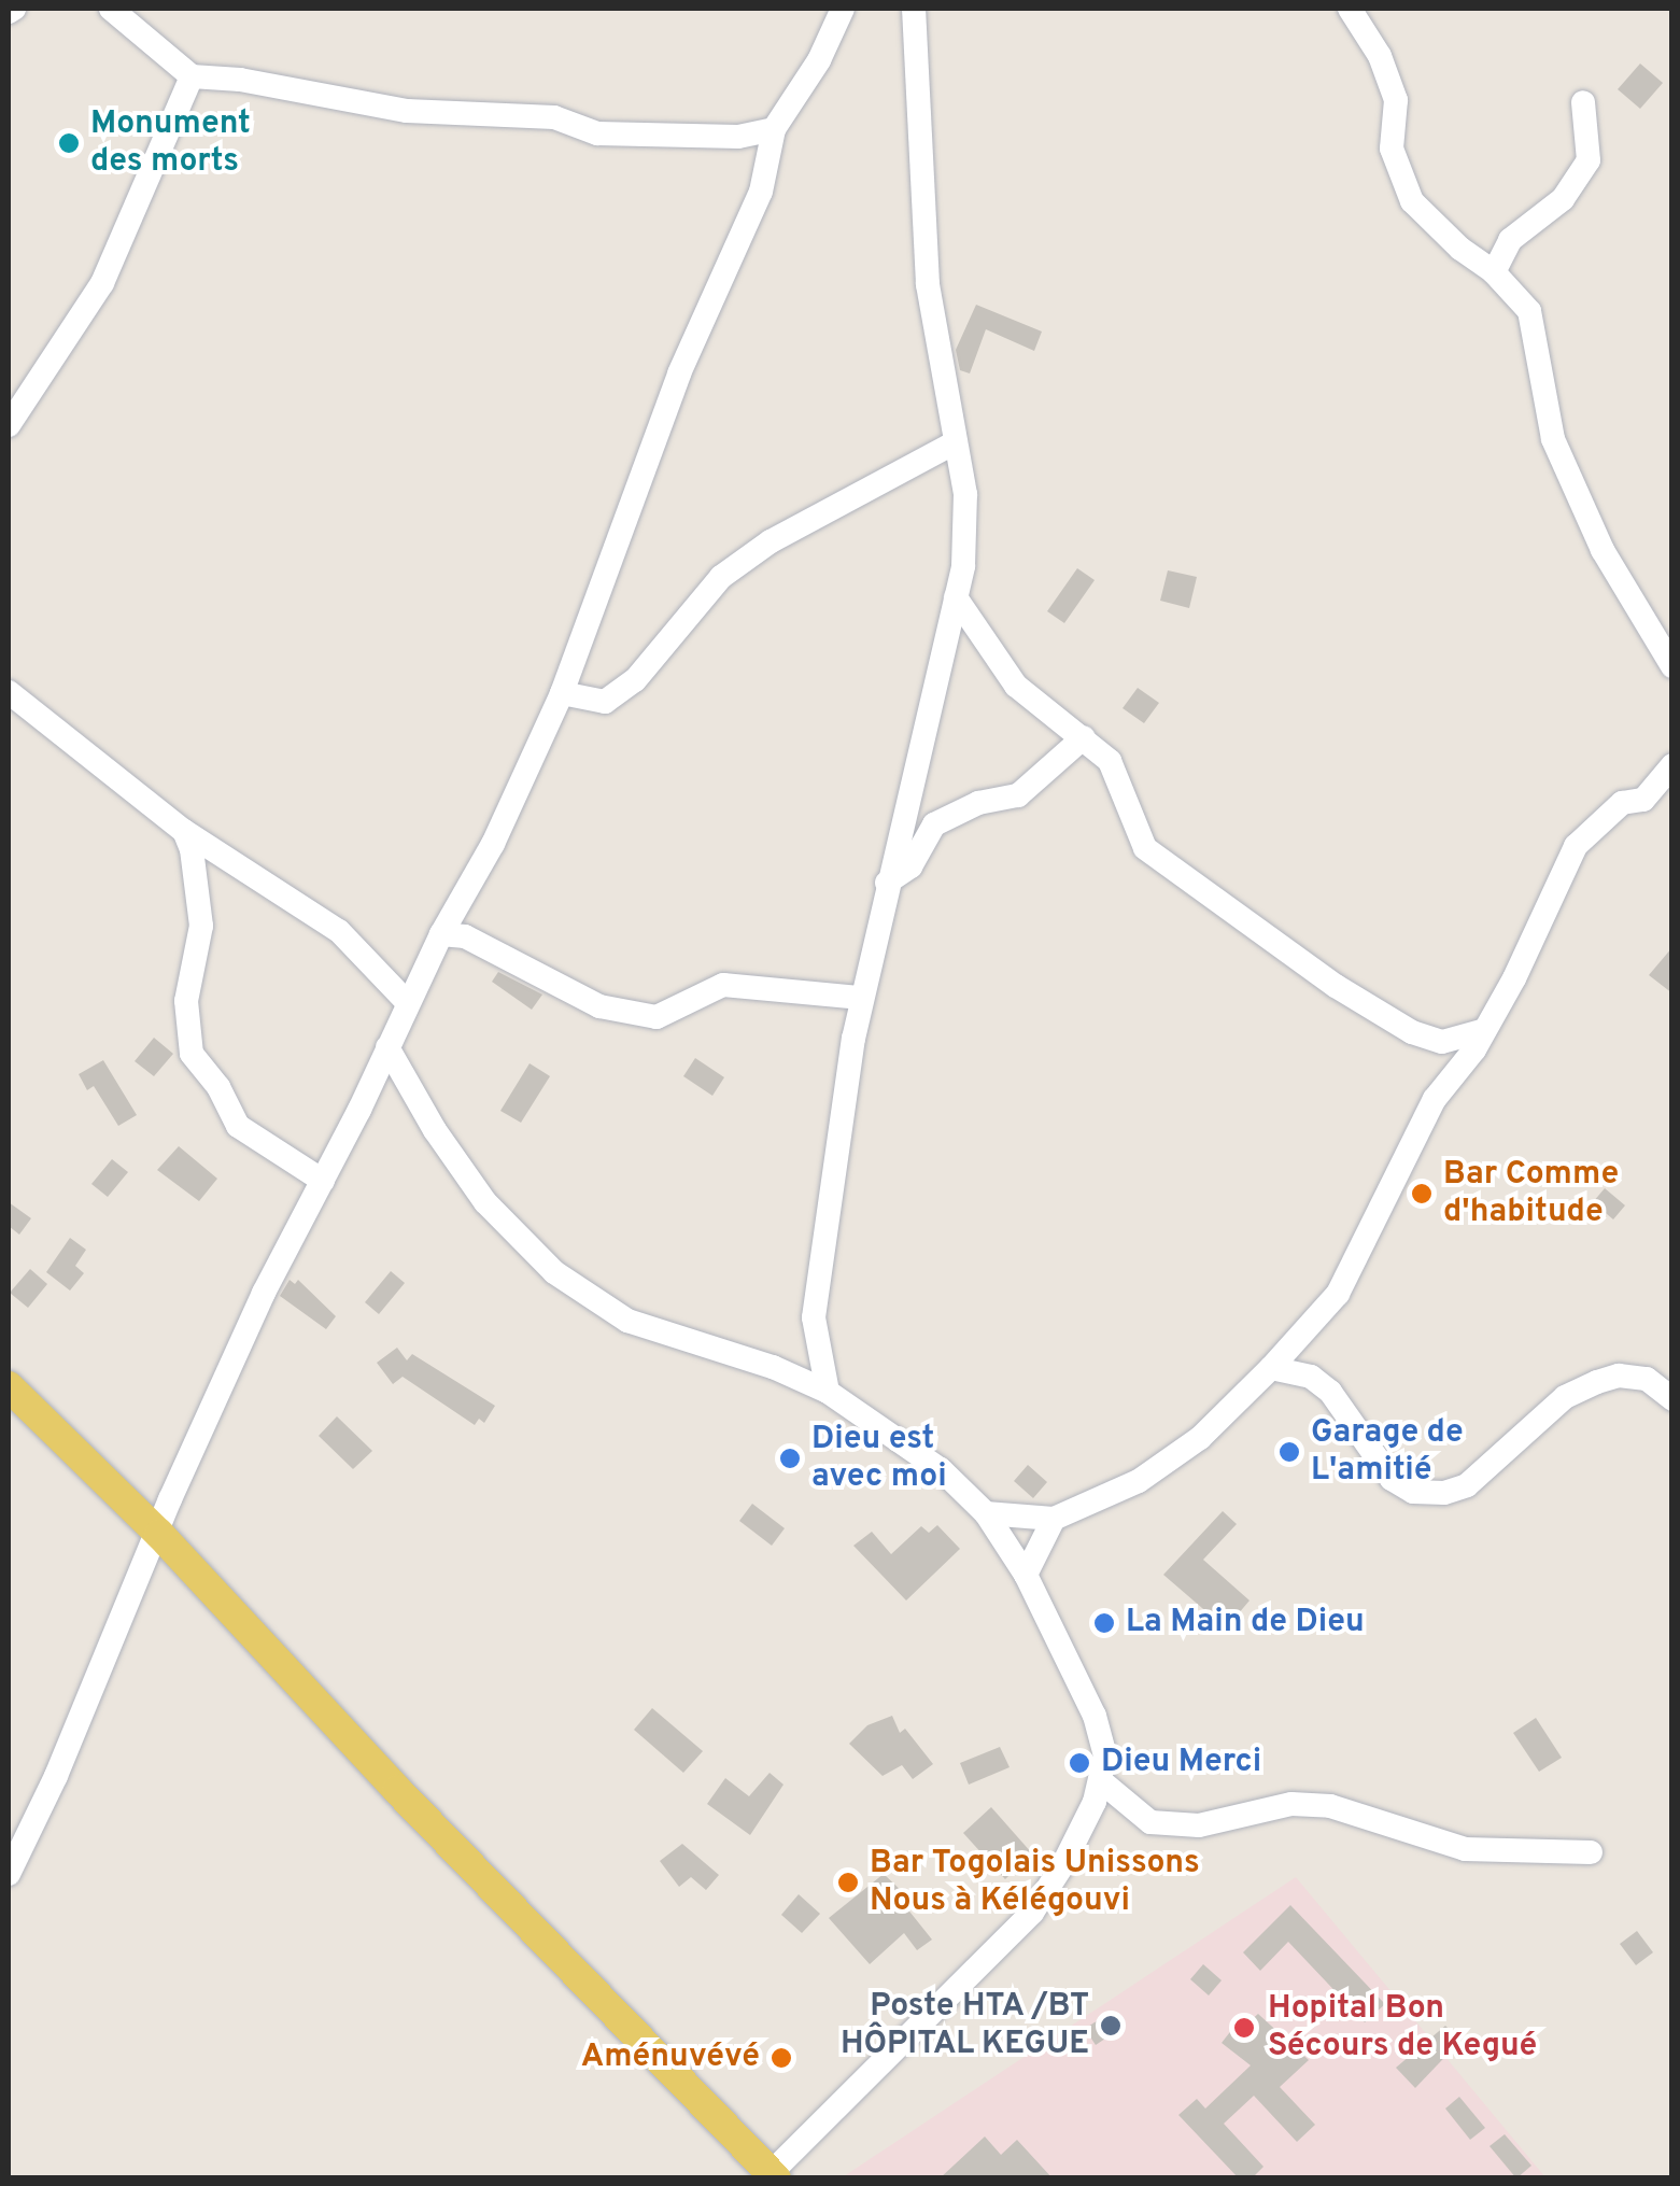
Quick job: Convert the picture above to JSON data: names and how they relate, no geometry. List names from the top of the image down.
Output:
{
  "places": [
    "Monument des morts",
    "Bar Comme d'habitude",
    "Garage de L'amitié",
    "Dieu est avec moi",
    "La Main de Dieu",
    "Dieu Merci",
    "Bar Togolais Unissons Nous à Kélégouvi",
    "Poste HTA /BT HÔPITAL KEGUE",
    "Hopital Bon Sécours de Kegué",
    "Aménuvévé"
  ]
}
